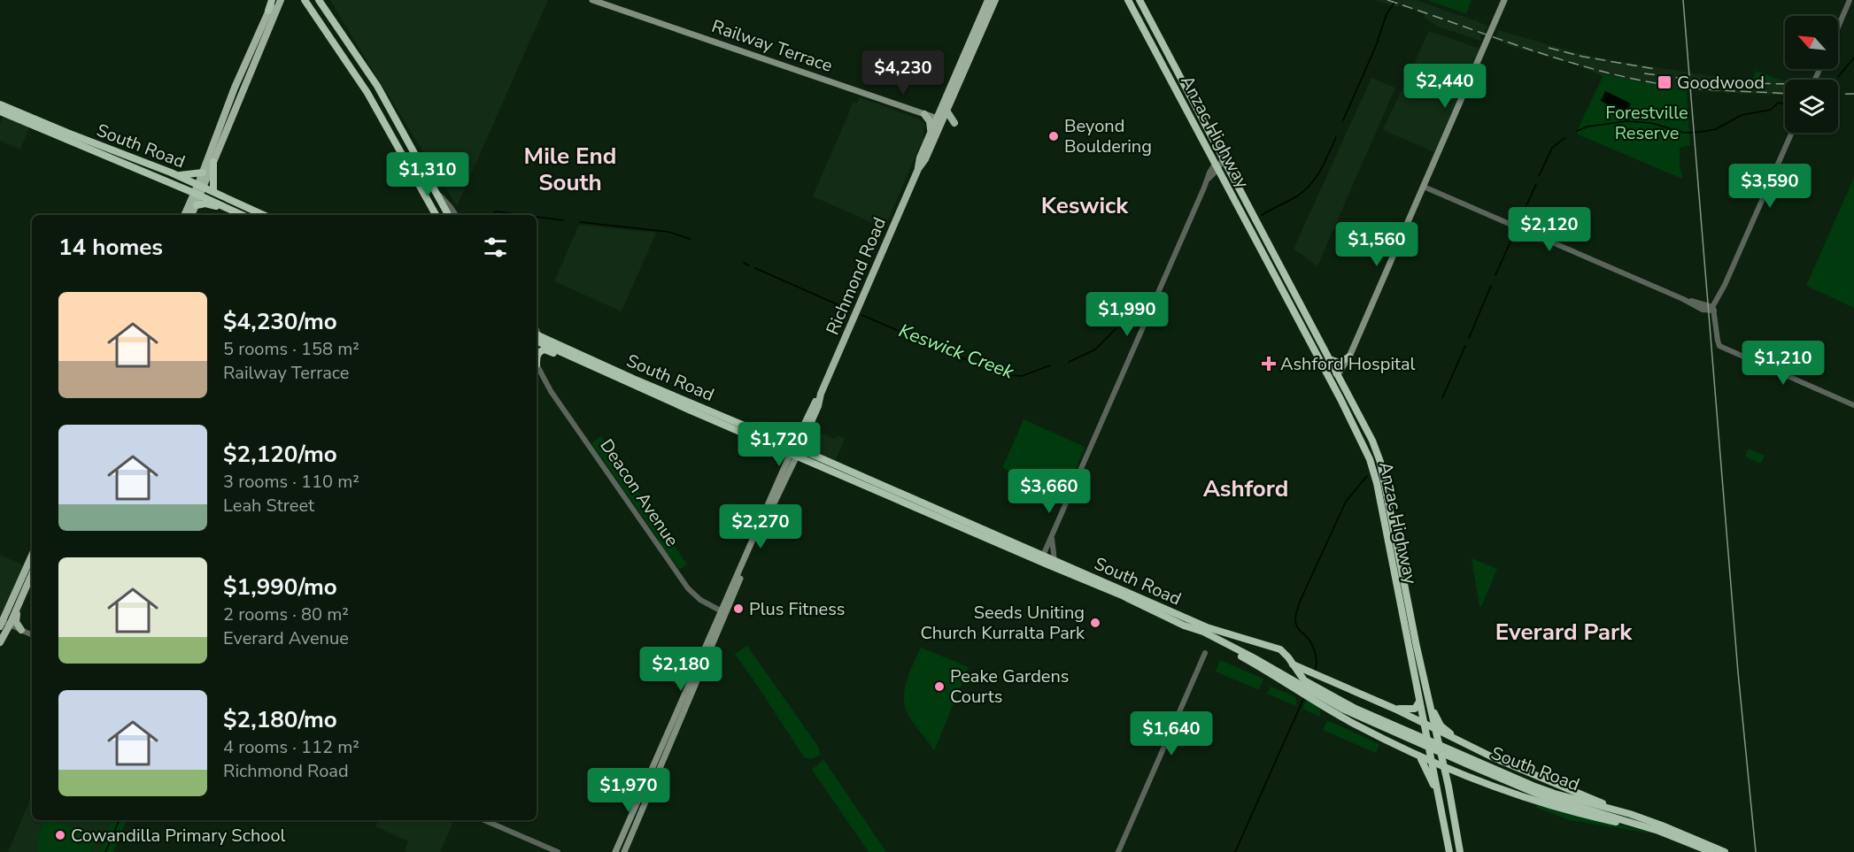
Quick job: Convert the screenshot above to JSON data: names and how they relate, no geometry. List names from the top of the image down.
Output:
{
  "streets": {
    "highway": ["Anzac Highway", "South Road"],
    "main road": ["Railway Terrace", "Richmond Road"],
    "street": ["Deacon Avenue"]
  },
  "crossings": [
    ["Railway Terrace", "Richmond Road"],
    ["South Road", "Richmond Road"],
    ["Richmond Road", "Deacon Avenue"]
  ],
  "districts": [
    "Mile End South",
    "Keswick",
    "Ashford",
    "Everard Park"
  ],
  "water": ["Keswick Creek"],
  "parks": ["Forestville Reserve"],
  "places": {
    "transit": ["Goodwood"],
    "other": [
      "Beyond Bouldering",
      "Plus Fitness",
      "Seeds Uniting Church Kurralta Park",
      "Peake Gardens Courts",
      "Cowandilla Primary School"
    ],
    "health": ["Ashford Hospital"]
  },
  "north": "top left",
  "page": {
    "price": [
      "$4,230",
      "$2,440",
      "$1,310",
      "$3,590",
      "$2,120",
      "$1,560",
      "$1,990",
      "$1,210",
      "$1,720",
      "$3,660",
      "$2,270",
      "$2,180",
      "$1,640",
      "$1,970"
    ],
    "heading": "14 homes",
    "list": [
      {
        "name": "$4,230/mo",
        "note": "5 rooms · 158 m² · Railway Terrace"
      },
      {
        "name": "$2,120/mo",
        "note": "3 rooms · 110 m² · Leah Street"
      },
      {
        "name": "$1,990/mo",
        "note": "2 rooms · 80 m² · Everard Avenue"
      },
      {
        "name": "$2,180/mo",
        "note": "4 rooms · 112 m² · Richmond Road"
      }
    ]
  }
}
